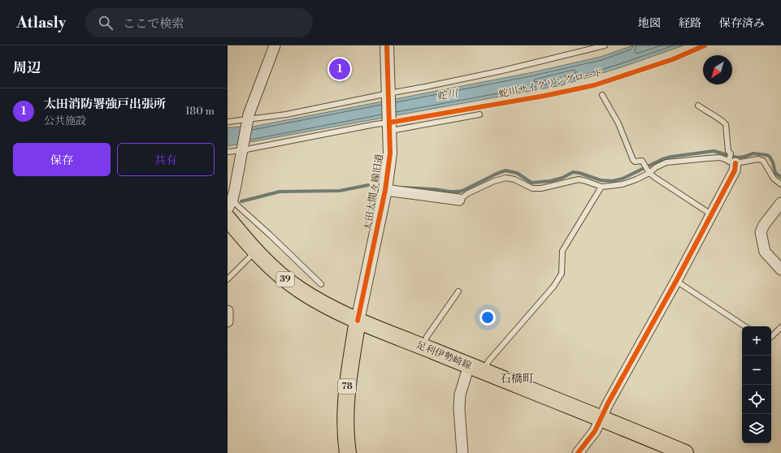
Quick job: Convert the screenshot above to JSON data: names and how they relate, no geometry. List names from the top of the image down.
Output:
{
  "streets": {
    "main road": ["39", "足利伊勢崎線", "78"],
    "street": ["太田大間々線旧道"],
    "cycle path": ["蛇川サイクリングロード"]
  },
  "crossings": [
    ["太田大間々線旧道", "足利伊勢崎線"],
    ["太田大間々線旧道", "78"],
    ["足利伊勢崎線", "78"]
  ],
  "districts": ["石橋町"],
  "water": ["蛇川"],
  "north": "bottom left",
  "page": {
    "header": "Atlasly",
    "search": "ここで検索",
    "nav": ["地図", "経路", "保存済み"],
    "heading": "周辺",
    "pins": "1",
    "list": [
      {
        "mark": "1",
        "name": "太田消防署強戸出張所",
        "note": "公共施設",
        "value": "180 m"
      }
    ],
    "buttons": ["保存", "共有"],
    "map_buttons": ["+", "−"]
  }
}
